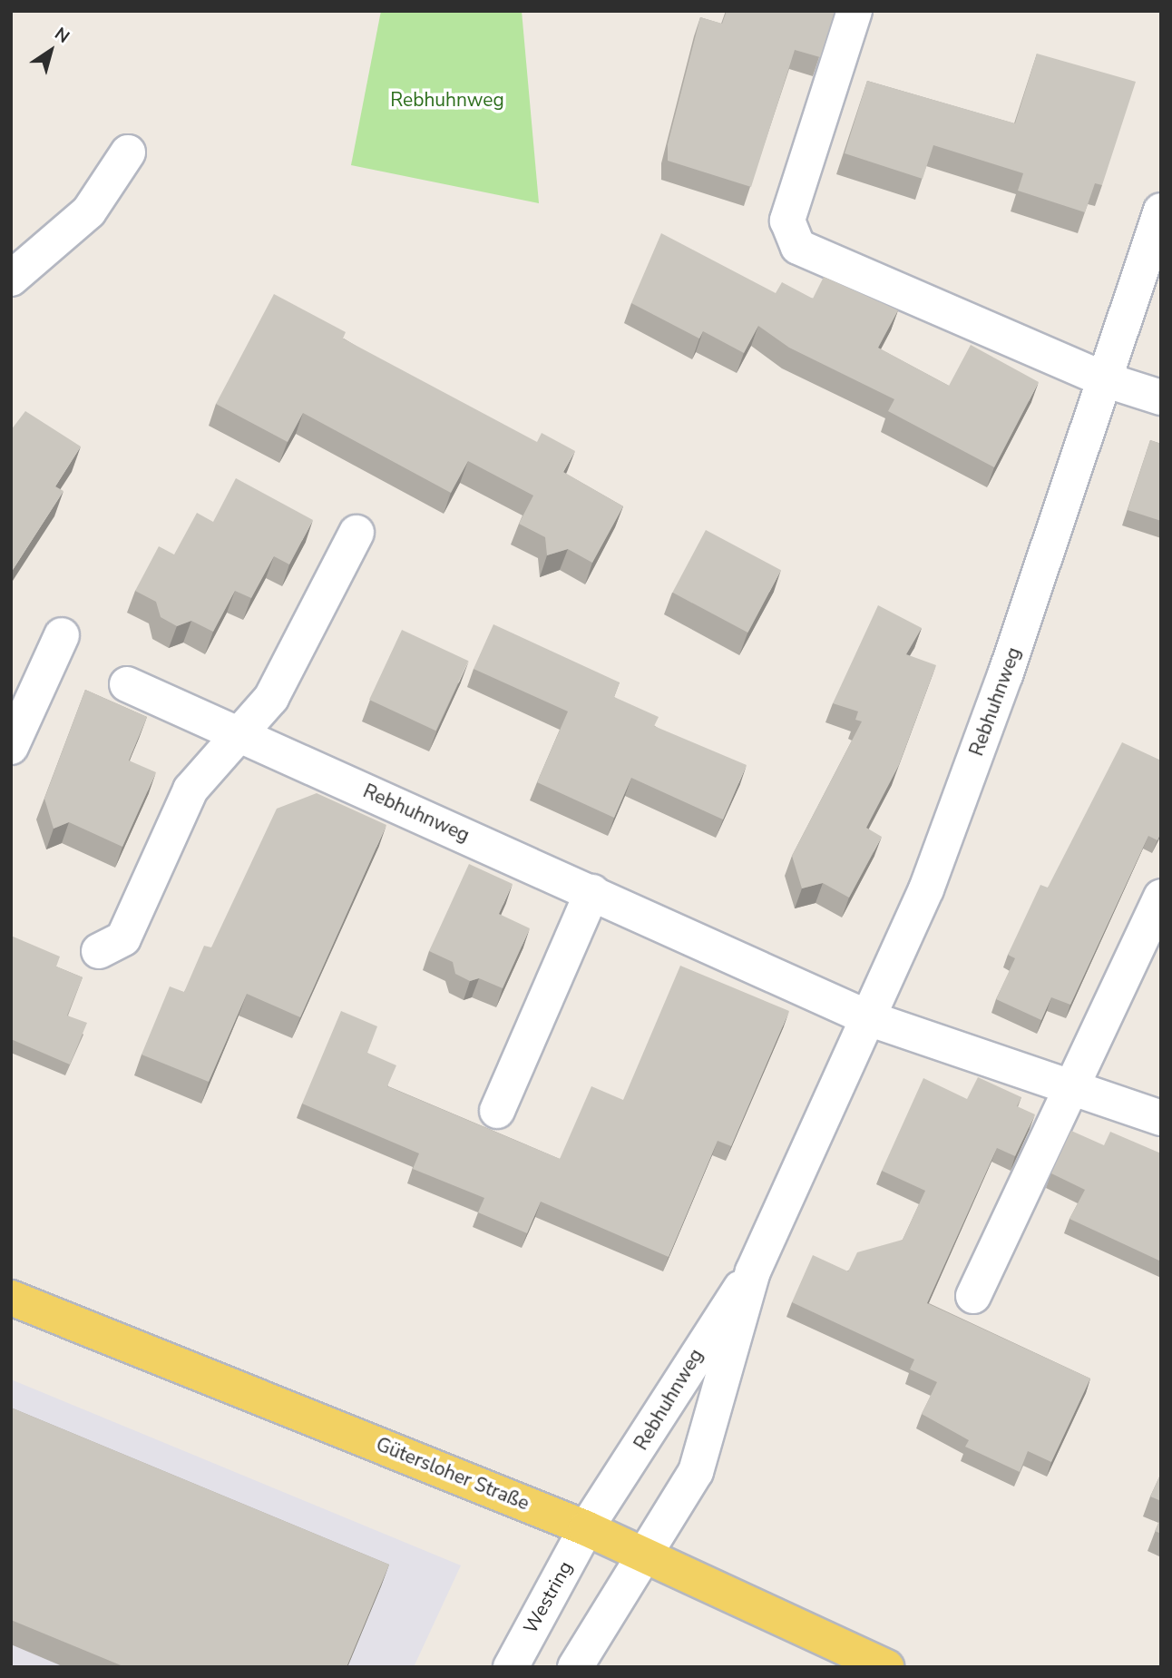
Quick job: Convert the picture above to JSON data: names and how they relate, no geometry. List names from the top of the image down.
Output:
{
  "streets": {
    "main road": ["Gütersloher Straße"],
    "street": ["Rebhuhnweg", "Westring"]
  },
  "crossings": [
    ["Rebhuhnweg", "Gütersloher Straße"],
    ["Rebhuhnweg", "Westring"],
    ["Gütersloher Straße", "Westring"]
  ],
  "parks": ["Rebhuhnweg"],
  "north": "top right"
}
